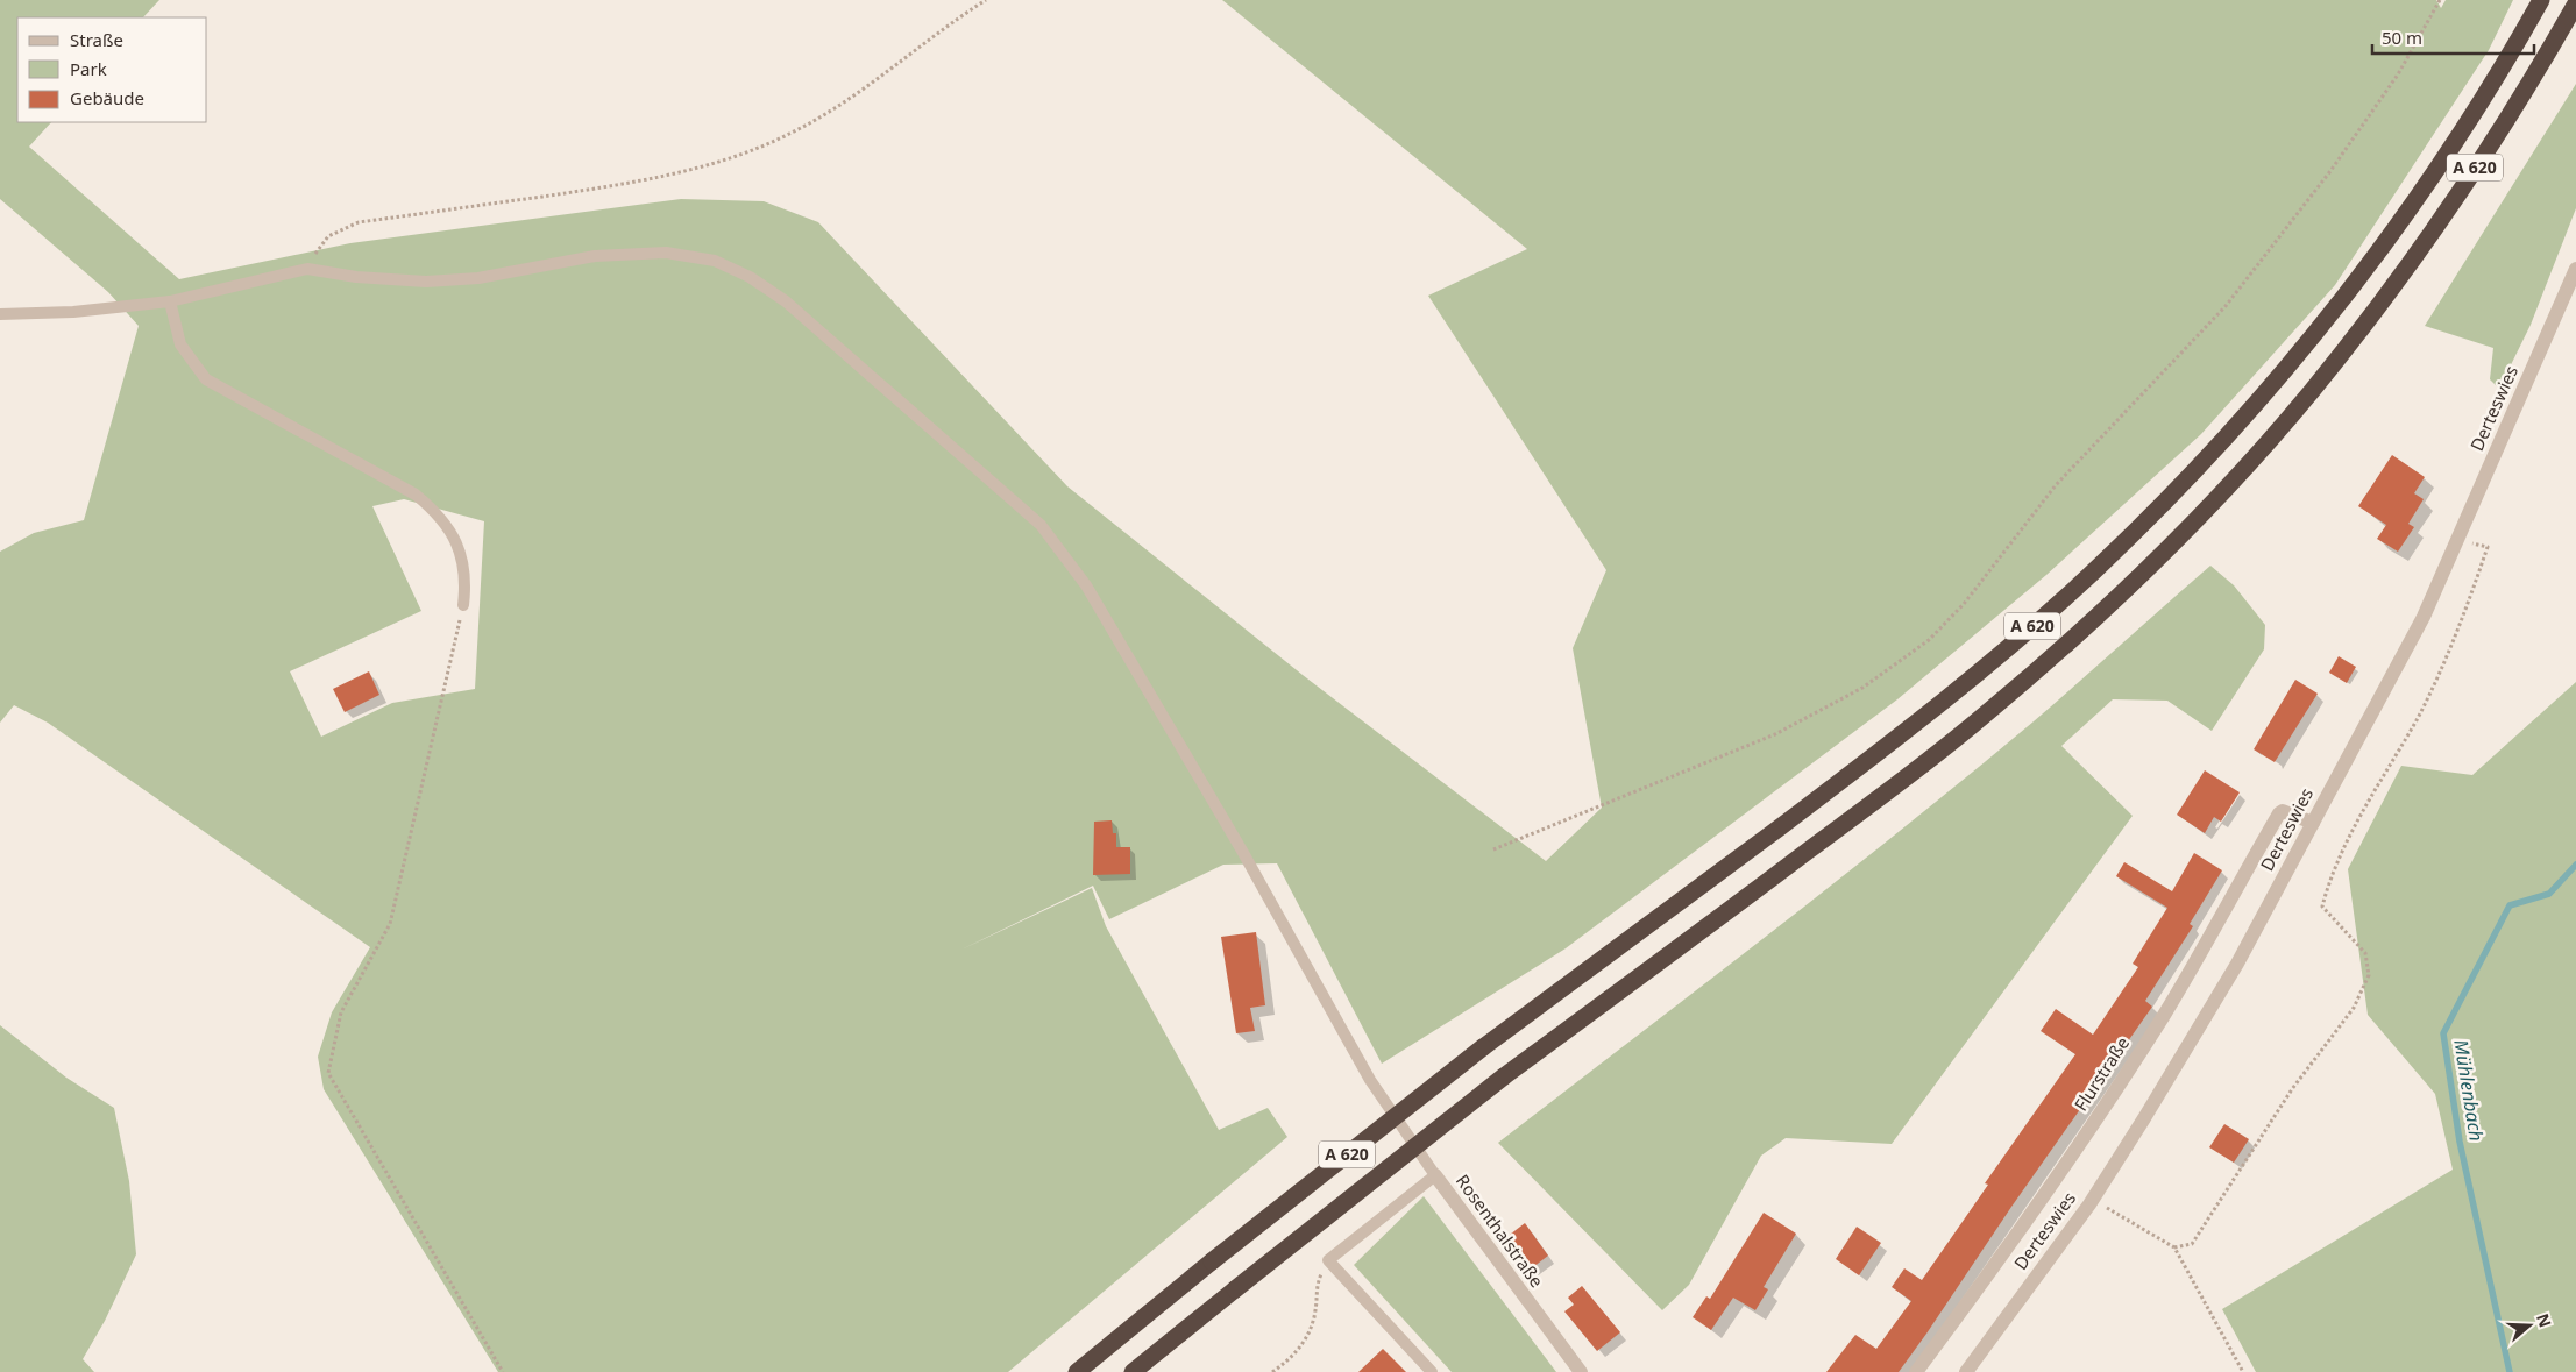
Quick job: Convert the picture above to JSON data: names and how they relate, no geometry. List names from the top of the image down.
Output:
{
  "streets": {
    "highway": ["A 620"],
    "street": ["Derteswies", "Flurstraße", "Rosenthalstraße"]
  },
  "crossings": [
    ["Derteswies", "Flurstraße"]
  ],
  "water": ["Mühlenbach"],
  "legend": ["Straße", "Park", "Gebäude"],
  "scale_bar": "50 m",
  "north": "right"
}
